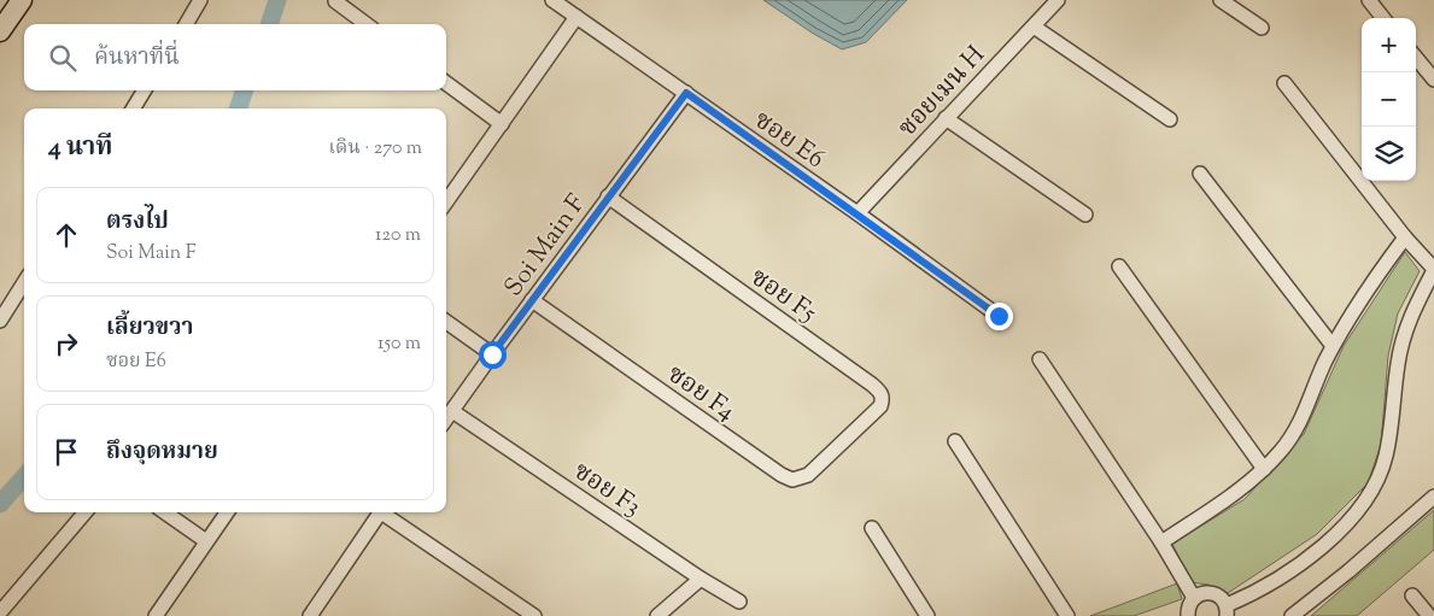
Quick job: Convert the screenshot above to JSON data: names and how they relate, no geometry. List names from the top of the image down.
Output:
{
  "streets": {
    "street": [
      "ซอยเมน H",
      "ซอย E6",
      "Soi Main F",
      "ซอย F5",
      "ซอย F4",
      "ซอย F3"
    ]
  },
  "crossings": [
    ["ซอยเมน H", "ซอย E6"],
    ["ซอย E6", "Soi Main F"],
    ["Soi Main F", "ซอย F5"],
    ["Soi Main F", "ซอย F4"],
    ["Soi Main F", "ซอย F3"],
    ["ซอย F5", "ซอย F4"]
  ],
  "page": {
    "map_buttons": ["+", "−"],
    "search": "ค้นหาที่นี่",
    "heading": ["4 นาที", "เดิน · 270 m"],
    "list": [
      ["ตรงไป", "Soi Main F", "120 m"],
      ["เลี้ยวขวา", "ซอย E6", "150 m"],
      "ถึงจุดหมาย"
    ]
  }
}
